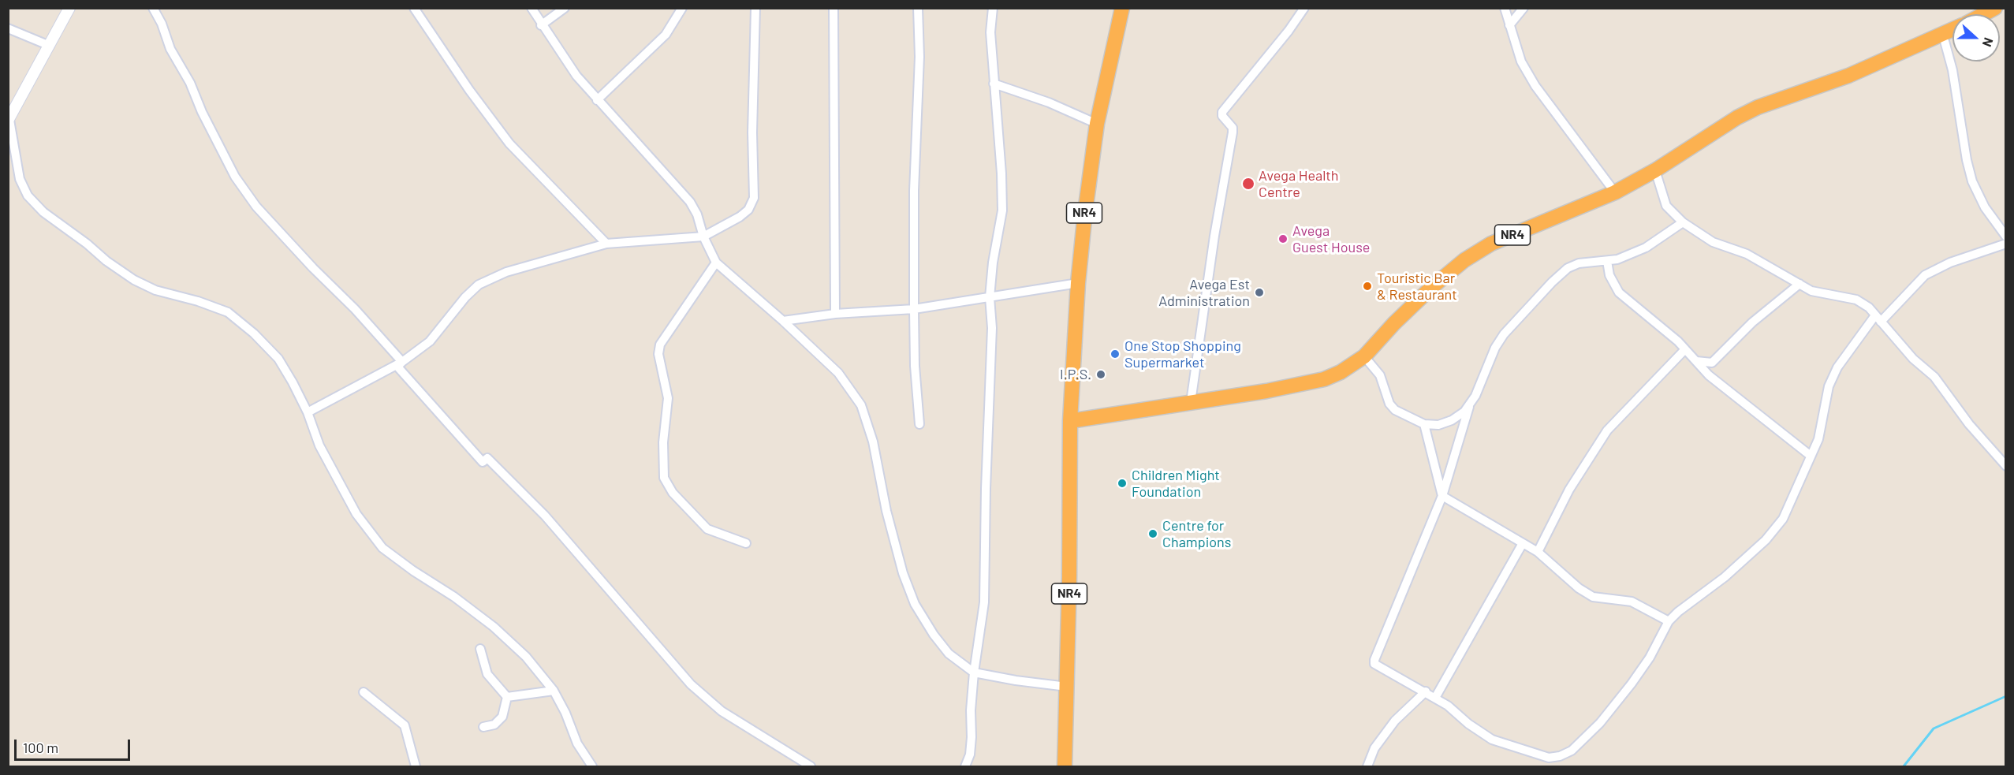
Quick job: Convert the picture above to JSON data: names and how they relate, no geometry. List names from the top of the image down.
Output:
{
  "streets": {
    "highway": ["NR4"]
  },
  "places": [
    "Avega Health Centre",
    "Avega Guest House",
    "Touristic Bar & Restaurant",
    "Avega Est Administration",
    "One Stop Shopping Supermarket",
    "I.P.S.",
    "Children Might Foundation",
    "Centre for Champions"
  ],
  "scale_bar": "100 m",
  "north": "right"
}
